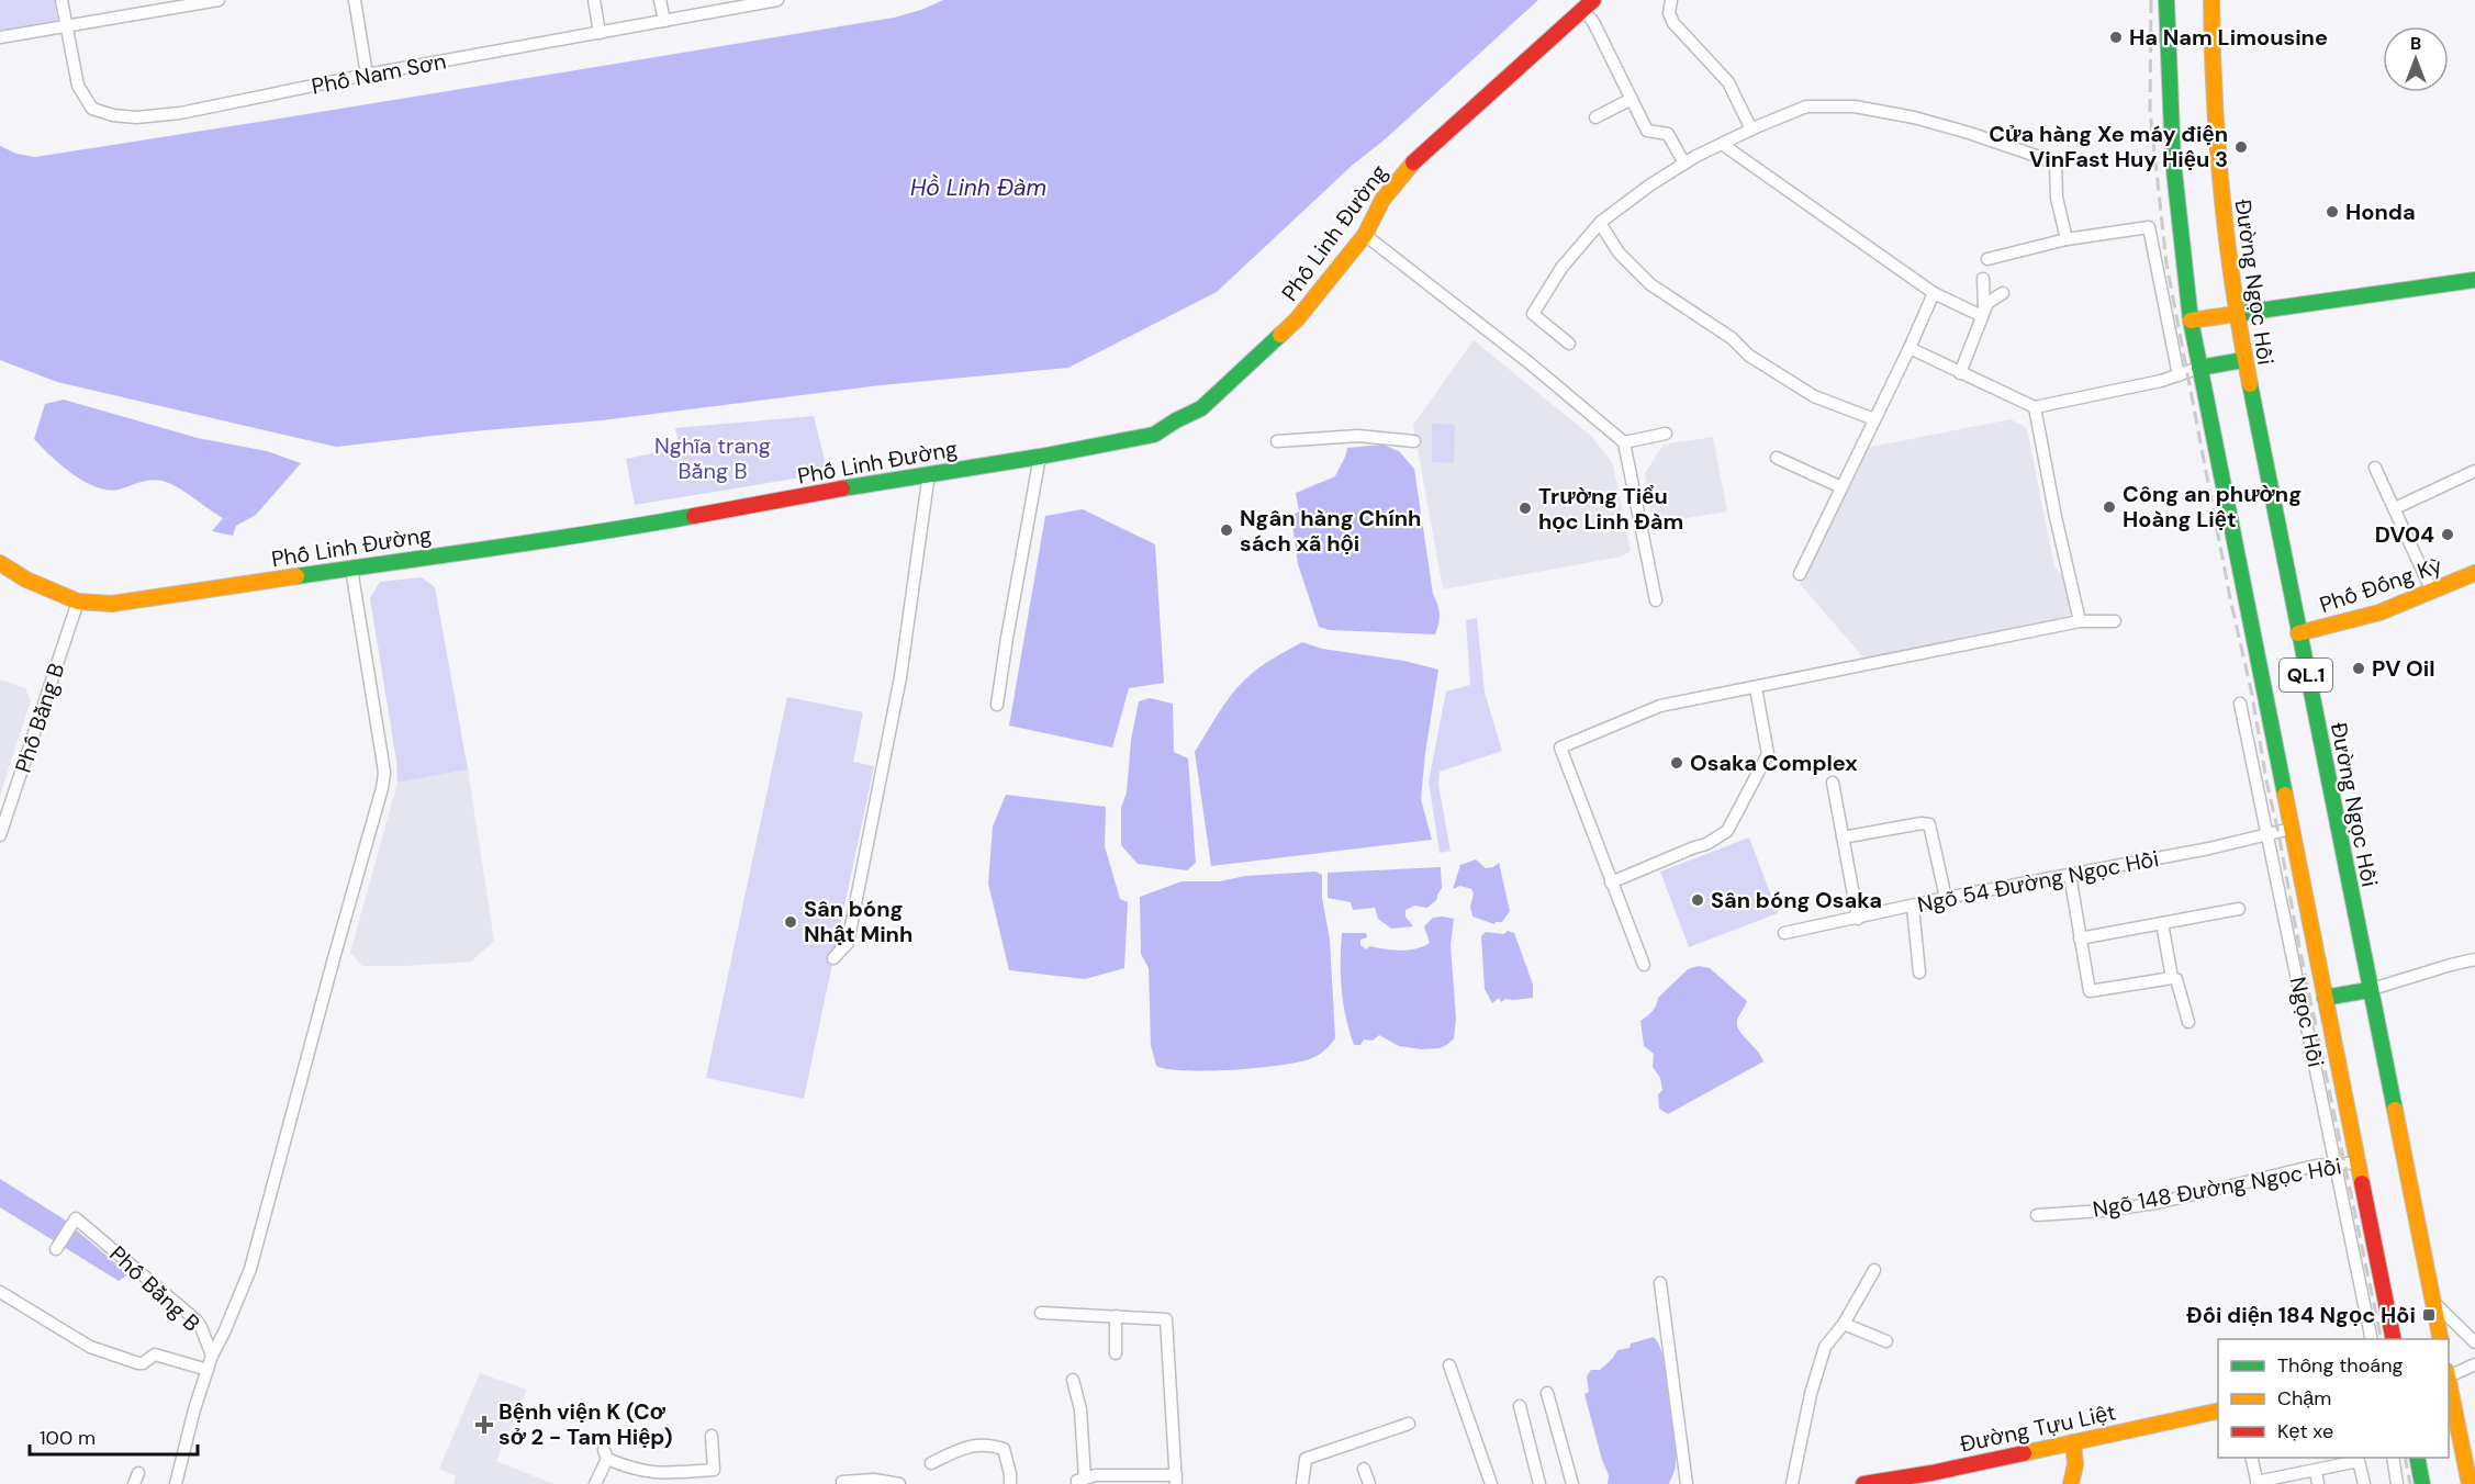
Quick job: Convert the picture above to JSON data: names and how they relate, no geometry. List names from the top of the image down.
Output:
{
  "streets": {
    "main road": [
      "Phố Linh Đường",
      "Đường Ngọc Hồi",
      "Phố Đống Kỳ",
      "QL.1",
      "Đường Tựu Liệt"
    ],
    "street": [
      "Phố Nam Sơn",
      "Phố Bằng B",
      "Ngõ 54 Đường Ngọc Hồi",
      "Ngọc Hồi",
      "Ngõ 148 Đường Ngọc Hồi"
    ]
  },
  "crossings": [
    ["Phố Linh Đường", "Phố Bằng B"],
    ["Đường Ngọc Hồi", "Phố Đống Kỳ"],
    ["QL.1", "Ngõ 54 Đường Ngọc Hồi"],
    ["QL.1", "Ngõ 148 Đường Ngọc Hồi"],
    ["Ngõ 54 Đường Ngọc Hồi", "Ngọc Hồi"],
    ["Ngọc Hồi", "Ngõ 148 Đường Ngọc Hồi"]
  ],
  "water": ["Hồ Linh Đàm"],
  "parks": ["Nghĩa trang Bằng B"],
  "places": {
    "other": [
      "Ha Nam Limousine",
      "Cửa hàng Xe máy điện VinFast Huy Hiệu 3",
      "Honda",
      "Công an phường Hoàng Liệt",
      "Trường Tiểu học Linh Đàm",
      "Ngân hàng Chính sách xã hội",
      "DV04",
      "PV Oil",
      "Osaka Complex",
      "Sân bóng Osaka",
      "Sân bóng Nhật Minh"
    ],
    "transit": ["Đối diện 184 Ngọc Hồi"],
    "health": ["Bệnh viện K (Cơ sở 2 - Tam Hiệp)"]
  },
  "legend": ["Thông thoáng", "Chậm", "Kẹt xe"],
  "scale_bar": "100 m",
  "north": "top"
}
